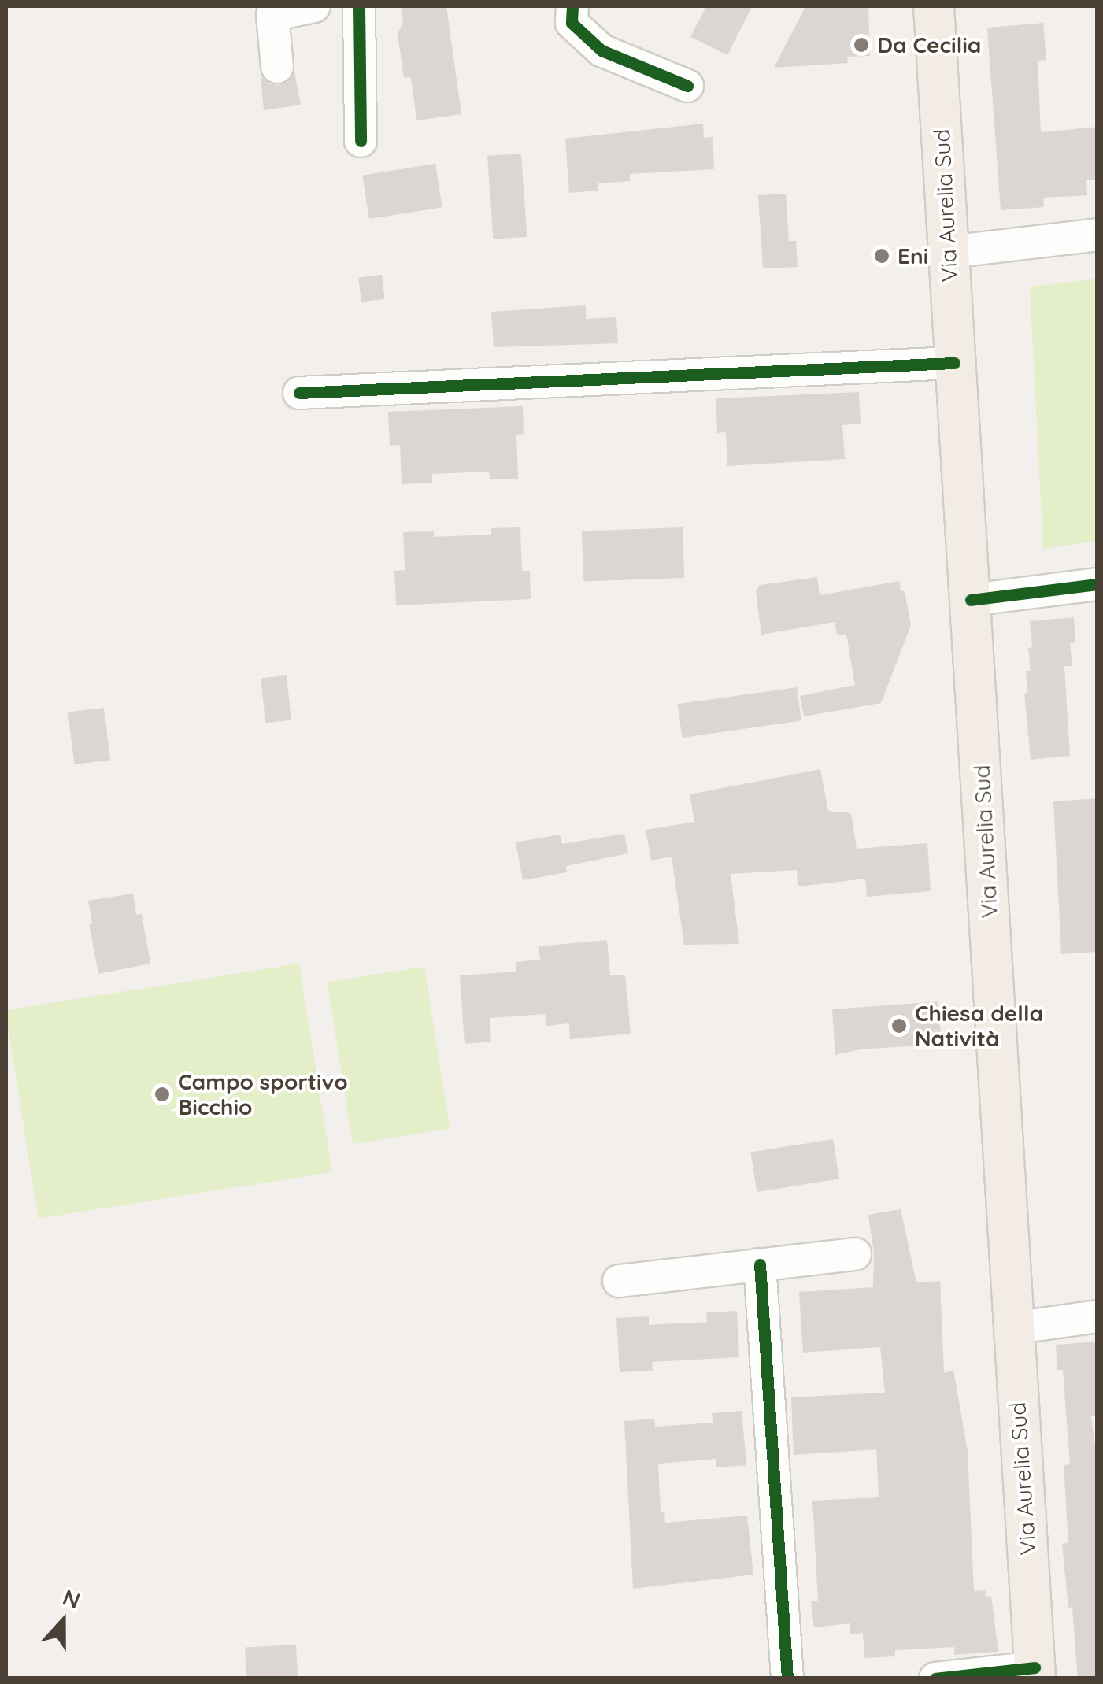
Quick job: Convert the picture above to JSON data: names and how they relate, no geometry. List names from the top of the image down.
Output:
{
  "streets": {
    "main road": ["Via Aurelia Sud"]
  },
  "places": [
    "Da Cecilia",
    "Eni",
    "Chiesa della Natività",
    "Campo sportivo Bicchio"
  ],
  "north": "top"
}
